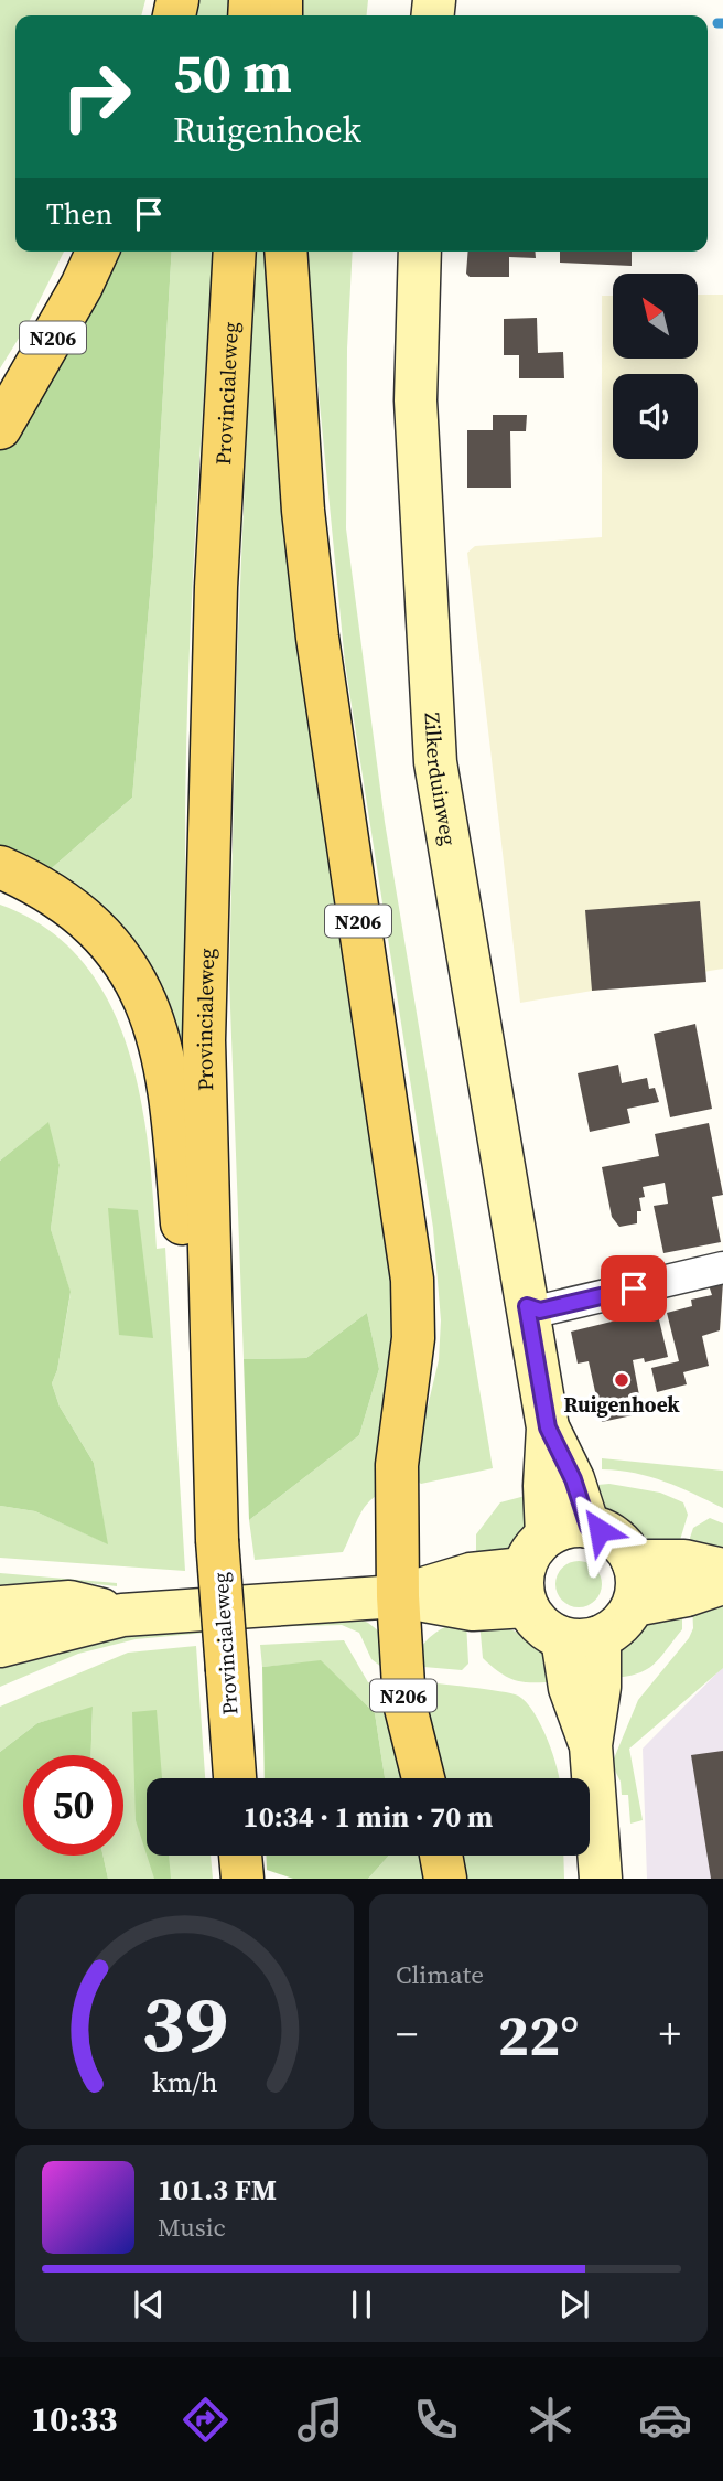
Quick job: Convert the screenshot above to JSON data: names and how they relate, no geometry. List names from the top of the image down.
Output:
{
  "streets": {
    "main road": ["N206", "Provincialeweg"],
    "street": ["Zilkerduinweg"]
  },
  "places": ["Ruigenhoek"],
  "north": "top left",
  "page": {
    "turn": ["50 m", "Ruigenhoek"],
    "then": "Then",
    "limit": "50",
    "trip": "10:34 · 1 min · 70 m",
    "tile": "Climate",
    "heat": ["−", "22°", "+"],
    "song": ["101.3 FM", "Music"],
    "tabs": "10:33",
    "gauge": ["39", "km/h"]
  }
}
